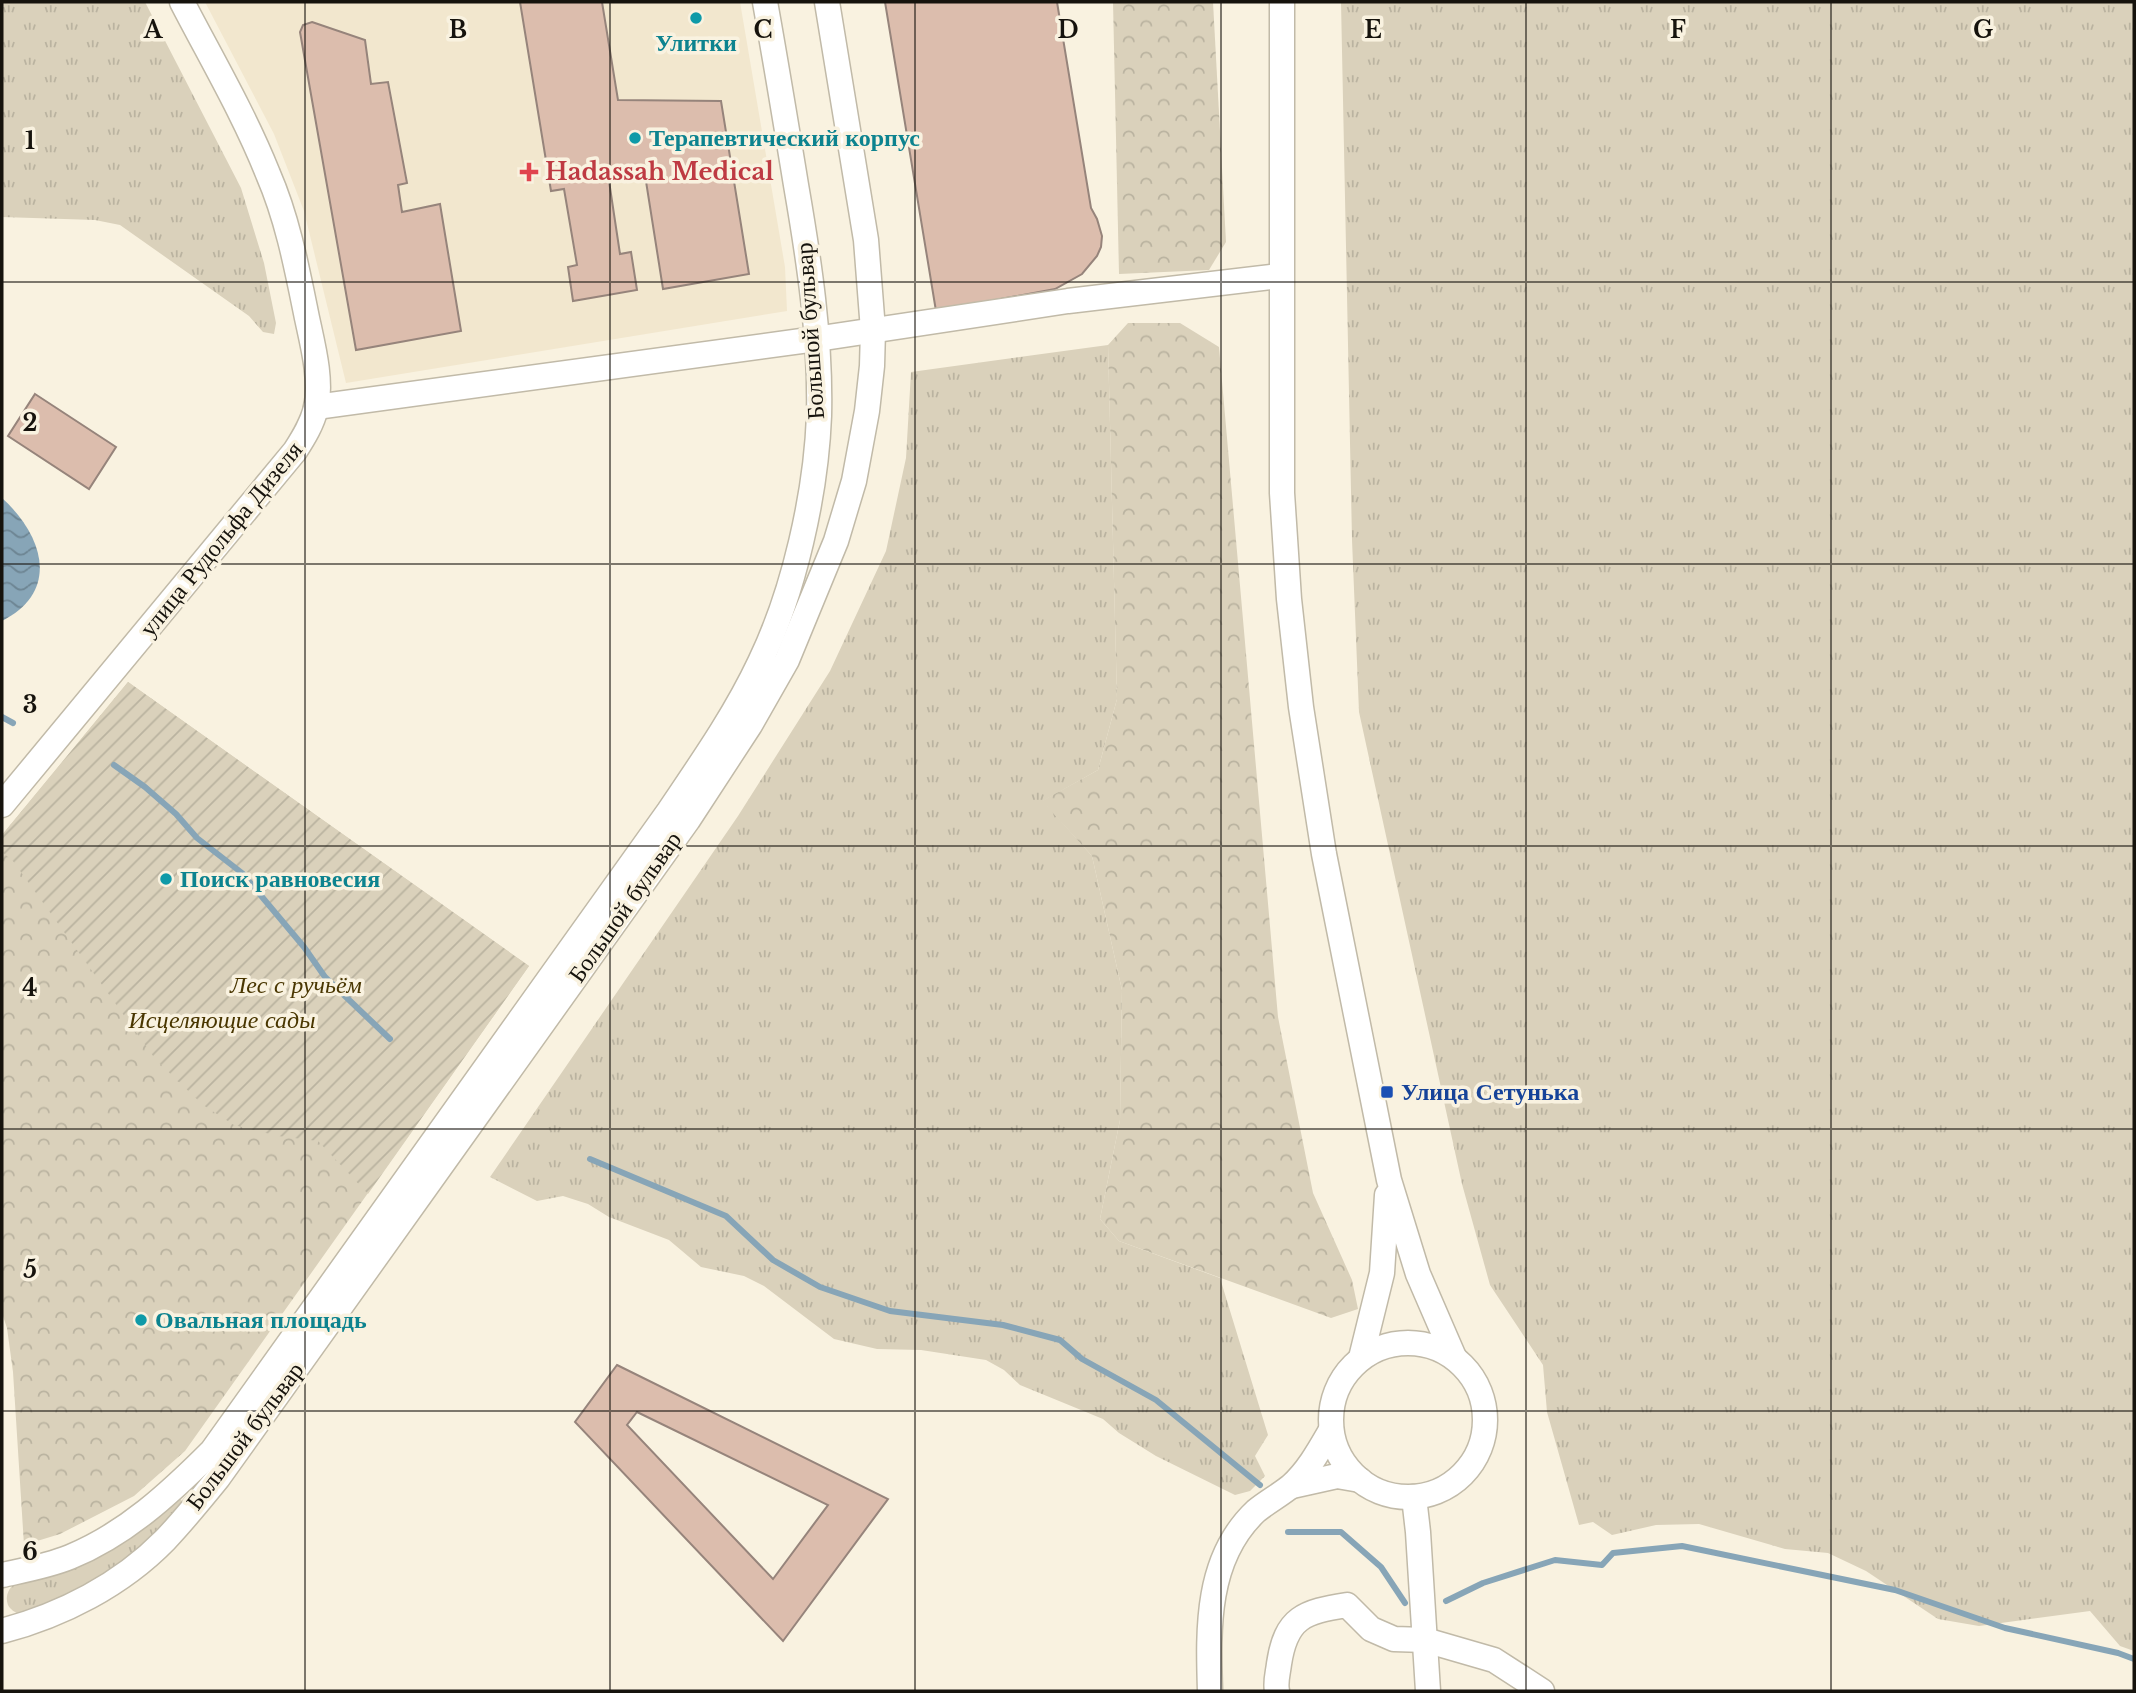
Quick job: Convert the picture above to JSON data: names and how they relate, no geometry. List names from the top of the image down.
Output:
{
  "streets": {
    "street": ["Большой бульвар", "улица Рудольфа Дизеля"]
  },
  "parks": ["Лес с ручьём", "Исцеляющие сады"],
  "places": {
    "other": [
      "Улитки",
      "Терапевтический корпус",
      "Поиск равновесия",
      "Овальная площадь"
    ],
    "health": ["Hadassah Medical"],
    "transit": ["Улица Сетунька"]
  },
  "grid": {
    "columns": [
      "A",
      "B",
      "C",
      "D",
      "E",
      "F",
      "G"
    ],
    "rows": [
      "1",
      "2",
      "3",
      "4",
      "5",
      "6"
    ]
  }
}
